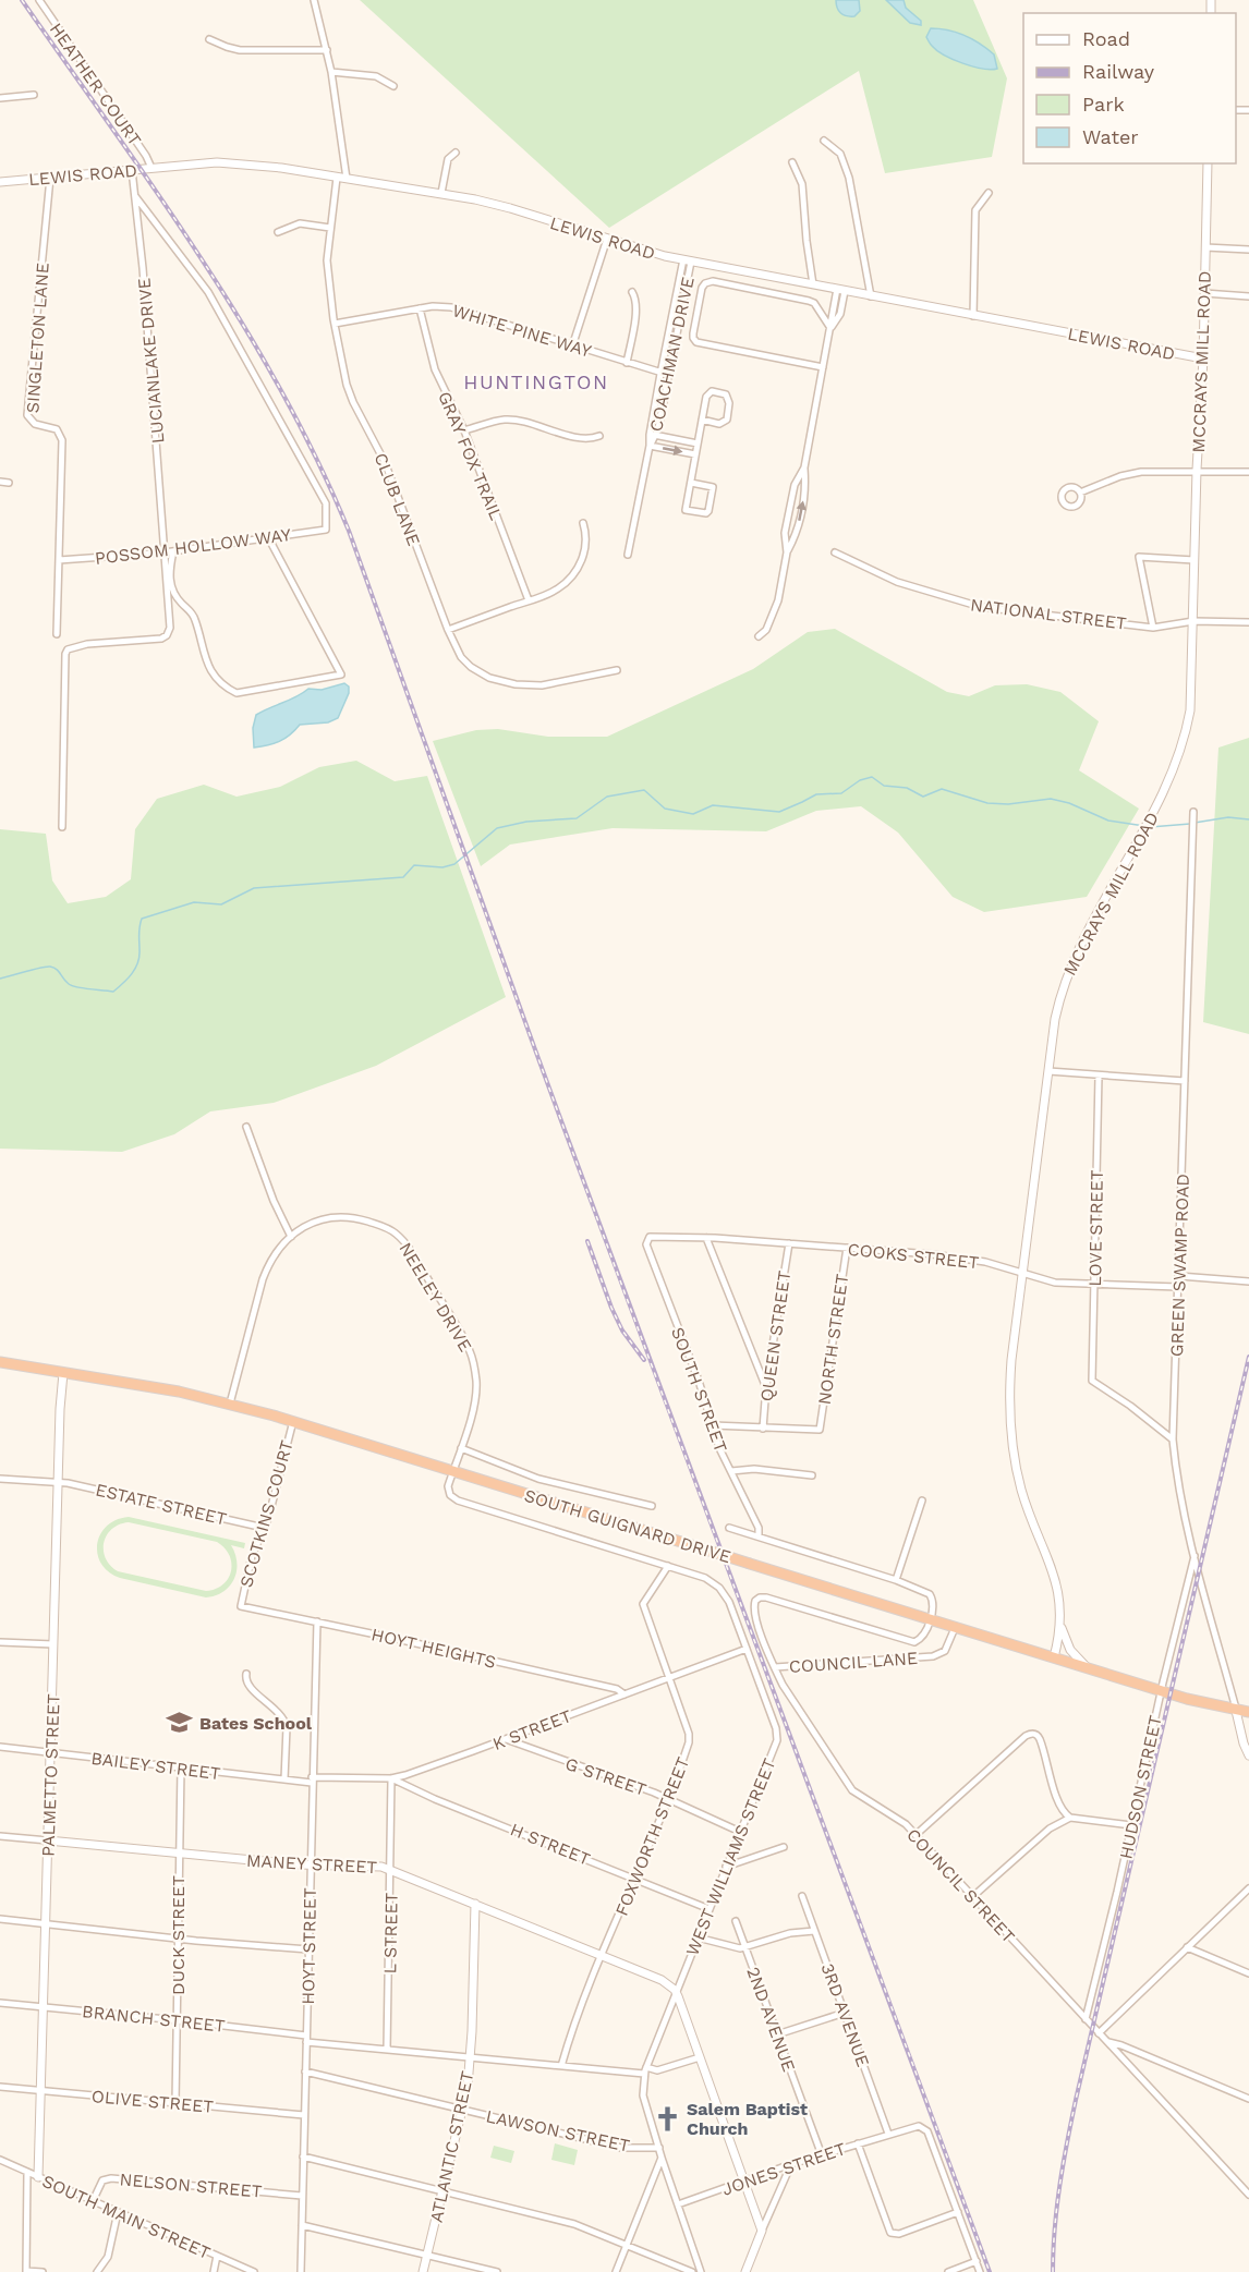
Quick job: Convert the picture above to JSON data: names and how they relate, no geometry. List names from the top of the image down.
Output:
{
  "streets": {
    "highway": ["SOUTH GUIGNARD DRIVE"],
    "street": [
      "HEATHER COURT",
      "LEWIS ROAD",
      "WHITE PINE WAY",
      "SINGLETON LANE",
      "COACHMAN DRIVE",
      "LUCIANLAKE DRIVE",
      "MCCRAYS MILL ROAD",
      "GRAY FOX TRAIL",
      "CLUB LANE",
      "POSSOM HOLLOW WAY",
      "NATIONAL STREET",
      "LOVE STREET",
      "COOKS STREET",
      "GREEN SWAMP ROAD",
      "NEELEY DRIVE",
      "QUEEN STREET",
      "NORTH STREET",
      "SOUTH STREET",
      "ESTATE STREET",
      "SCOTKINS COURT",
      "HOYT HEIGHTS",
      "COUNCIL LANE",
      "K STREET",
      "BAILEY STREET",
      "PALMETTO STREET",
      "G STREET",
      "HUDSON STREET",
      "FOXWORTH STREET",
      "H STREET",
      "WEST WILLIAMS STREET",
      "MANEY STREET",
      "COUNCIL STREET",
      "L STREET",
      "DUCK STREET",
      "HOYT STREET",
      "3RD AVENUE",
      "BRANCH STREET",
      "2ND AVENUE",
      "OLIVE STREET",
      "LAWSON STREET",
      "ATLANTIC STREET",
      "JONES STREET",
      "NELSON STREET",
      "SOUTH MAIN STREET"
    ]
  },
  "crossings": [
    ["HEATHER COURT", "LEWIS ROAD"],
    ["LEWIS ROAD", "SINGLETON LANE"],
    ["LEWIS ROAD", "COACHMAN DRIVE"],
    ["LEWIS ROAD", "LUCIANLAKE DRIVE"],
    ["LEWIS ROAD", "MCCRAYS MILL ROAD"],
    ["LEWIS ROAD", "CLUB LANE"],
    ["WHITE PINE WAY", "COACHMAN DRIVE"],
    ["WHITE PINE WAY", "GRAY FOX TRAIL"],
    ["WHITE PINE WAY", "CLUB LANE"],
    ["SINGLETON LANE", "POSSOM HOLLOW WAY"],
    ["LUCIANLAKE DRIVE", "POSSOM HOLLOW WAY"],
    ["MCCRAYS MILL ROAD", "NATIONAL STREET"],
    ["MCCRAYS MILL ROAD", "COOKS STREET"],
    ["MCCRAYS MILL ROAD", "SOUTH GUIGNARD DRIVE"],
    ["LOVE STREET", "COOKS STREET"],
    ["LOVE STREET", "GREEN SWAMP ROAD"],
    ["COOKS STREET", "GREEN SWAMP ROAD"],
    ["COOKS STREET", "QUEEN STREET"],
    ["COOKS STREET", "NORTH STREET"],
    ["COOKS STREET", "SOUTH STREET"],
    ["GREEN SWAMP ROAD", "SOUTH GUIGNARD DRIVE"],
    ["GREEN SWAMP ROAD", "HUDSON STREET"],
    ["NEELEY DRIVE", "SOUTH GUIGNARD DRIVE"],
    ["NEELEY DRIVE", "WEST WILLIAMS STREET"],
    ["QUEEN STREET", "NORTH STREET"],
    ["ESTATE STREET", "SCOTKINS COURT"],
    ["ESTATE STREET", "PALMETTO STREET"],
    ["SCOTKINS COURT", "SOUTH GUIGNARD DRIVE"],
    ["SCOTKINS COURT", "HOYT HEIGHTS"],
    ["SOUTH GUIGNARD DRIVE", "COUNCIL LANE"],
    ["SOUTH GUIGNARD DRIVE", "PALMETTO STREET"],
    ["SOUTH GUIGNARD DRIVE", "HUDSON STREET"],
    ["SOUTH GUIGNARD DRIVE", "WEST WILLIAMS STREET"],
    ["SOUTH GUIGNARD DRIVE", "COUNCIL STREET"],
    ["HOYT HEIGHTS", "K STREET"],
    ["HOYT HEIGHTS", "HOYT STREET"],
    ["COUNCIL LANE", "COUNCIL STREET"],
    ["K STREET", "BAILEY STREET"],
    ["K STREET", "G STREET"],
    ["K STREET", "FOXWORTH STREET"],
    ["K STREET", "H STREET"],
    ["K STREET", "WEST WILLIAMS STREET"],
    ["K STREET", "L STREET"],
    ["K STREET", "HOYT STREET"],
    ["BAILEY STREET", "PALMETTO STREET"],
    ["BAILEY STREET", "DUCK STREET"],
    ["BAILEY STREET", "HOYT STREET"],
    ["PALMETTO STREET", "MANEY STREET"],
    ["PALMETTO STREET", "BRANCH STREET"],
    ["PALMETTO STREET", "OLIVE STREET"],
    ["PALMETTO STREET", "SOUTH MAIN STREET"],
    ["G STREET", "FOXWORTH STREET"],
    ["G STREET", "WEST WILLIAMS STREET"],
    ["HUDSON STREET", "COUNCIL STREET"],
    ["FOXWORTH STREET", "H STREET"],
    ["FOXWORTH STREET", "WEST WILLIAMS STREET"],
    ["FOXWORTH STREET", "MANEY STREET"],
    ["FOXWORTH STREET", "BRANCH STREET"],
    ["H STREET", "WEST WILLIAMS STREET"],
    ["H STREET", "L STREET"],
    ["WEST WILLIAMS STREET", "MANEY STREET"],
    ["WEST WILLIAMS STREET", "BRANCH STREET"],
    ["WEST WILLIAMS STREET", "LAWSON STREET"],
    ["WEST WILLIAMS STREET", "JONES STREET"],
    ["MANEY STREET", "L STREET"],
    ["MANEY STREET", "DUCK STREET"],
    ["MANEY STREET", "HOYT STREET"],
    ["MANEY STREET", "ATLANTIC STREET"],
    ["L STREET", "BRANCH STREET"],
    ["DUCK STREET", "BRANCH STREET"],
    ["DUCK STREET", "OLIVE STREET"],
    ["HOYT STREET", "BRANCH STREET"],
    ["HOYT STREET", "OLIVE STREET"],
    ["HOYT STREET", "LAWSON STREET"],
    ["HOYT STREET", "NELSON STREET"],
    ["3RD AVENUE", "JONES STREET"],
    ["BRANCH STREET", "ATLANTIC STREET"],
    ["2ND AVENUE", "JONES STREET"],
    ["LAWSON STREET", "ATLANTIC STREET"],
    ["NELSON STREET", "SOUTH MAIN STREET"]
  ],
  "districts": ["HUNTINGTON"],
  "places": {
    "school or university": ["Bates School"],
    "church": ["Salem Baptist Church"]
  },
  "legend": [
    "Road",
    "Railway",
    "Park",
    "Water"
  ]
}
